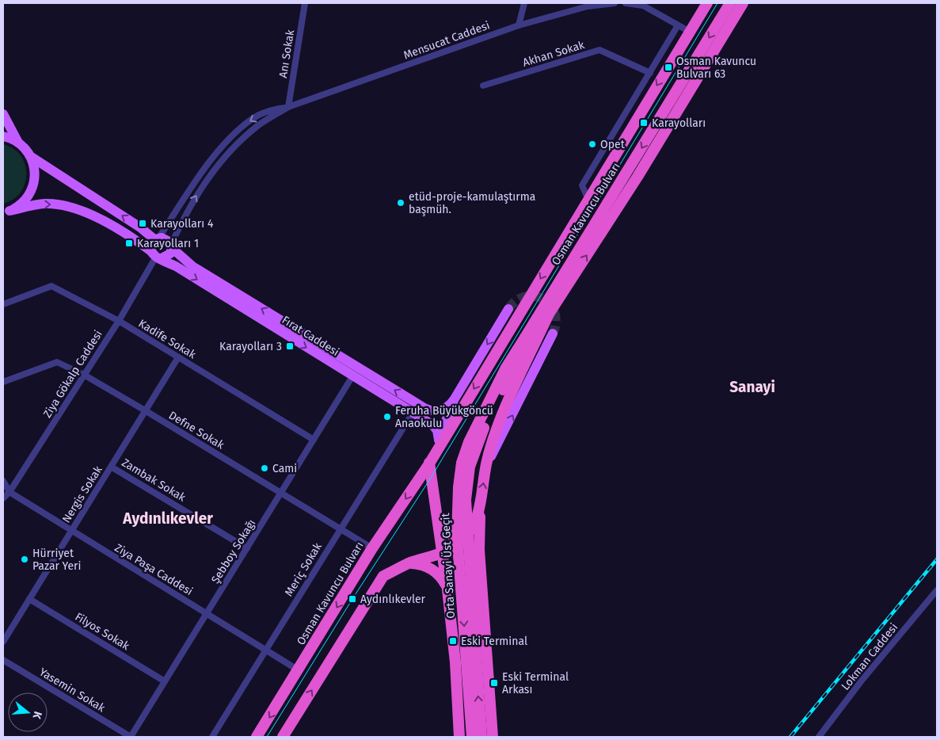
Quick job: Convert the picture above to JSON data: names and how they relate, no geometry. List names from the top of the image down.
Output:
{
  "streets": {
    "highway": ["Osman Kavuncu Bulvarı", "Orta Sanayi Üst Geçit"],
    "main road": ["Fırat Caddesi"],
    "street": [
      "Mensucat Caddesi",
      "Anı Sokak",
      "Akhan Sokak",
      "Kadife Sokak",
      "Ziya Gökalp Caddesi",
      "Defne Sokak",
      "Zambak Sokak",
      "Nergis Sokak",
      "Şebboy Sokağı",
      "Ziya Paşa Caddesi",
      "Meriç Sokak",
      "Filyos Sokak",
      "Lokman Caddesi",
      "Yasemin Sokak"
    ]
  },
  "crossings": [
    ["Mensucat Caddesi", "Anı Sokak"],
    ["Mensucat Caddesi", "Fırat Caddesi"],
    ["Mensucat Caddesi", "Ziya Gökalp Caddesi"],
    ["Osman Kavuncu Bulvarı", "Defne Sokak"],
    ["Osman Kavuncu Bulvarı", "Orta Sanayi Üst Geçit"],
    ["Osman Kavuncu Bulvarı", "Ziya Paşa Caddesi"],
    ["Fırat Caddesi", "Ziya Gökalp Caddesi"],
    ["Fırat Caddesi", "Şebboy Sokağı"],
    ["Fırat Caddesi", "Meriç Sokak"],
    ["Kadife Sokak", "Ziya Gökalp Caddesi"],
    ["Kadife Sokak", "Nergis Sokak"],
    ["Kadife Sokak", "Şebboy Sokağı"],
    ["Ziya Gökalp Caddesi", "Defne Sokak"],
    ["Ziya Gökalp Caddesi", "Ziya Paşa Caddesi"],
    ["Defne Sokak", "Nergis Sokak"],
    ["Defne Sokak", "Şebboy Sokağı"],
    ["Defne Sokak", "Meriç Sokak"],
    ["Zambak Sokak", "Nergis Sokak"],
    ["Zambak Sokak", "Şebboy Sokağı"],
    ["Nergis Sokak", "Ziya Paşa Caddesi"],
    ["Nergis Sokak", "Filyos Sokak"],
    ["Şebboy Sokağı", "Ziya Paşa Caddesi"],
    ["Şebboy Sokağı", "Filyos Sokak"],
    ["Şebboy Sokağı", "Yasemin Sokak"],
    ["Ziya Paşa Caddesi", "Meriç Sokak"]
  ],
  "districts": ["Sanayi", "Aydınlıkevler"],
  "places": {
    "transit": [
      "Osman Kavuncu Bulvarı 63",
      "Karayolları",
      "Karayolları 4",
      "Karayolları 1",
      "Karayolları 3",
      "Aydınlıkevler",
      "Eski Terminal",
      "Eski Terminal Arkası"
    ],
    "other": [
      "Opet",
      "etüd-proje-kamulaştırma başmüh.",
      "Feruha Büyükgöncü Anaokulu",
      "Cami",
      "Hürriyet Pazar Yeri"
    ]
  },
  "north": "right"
}
